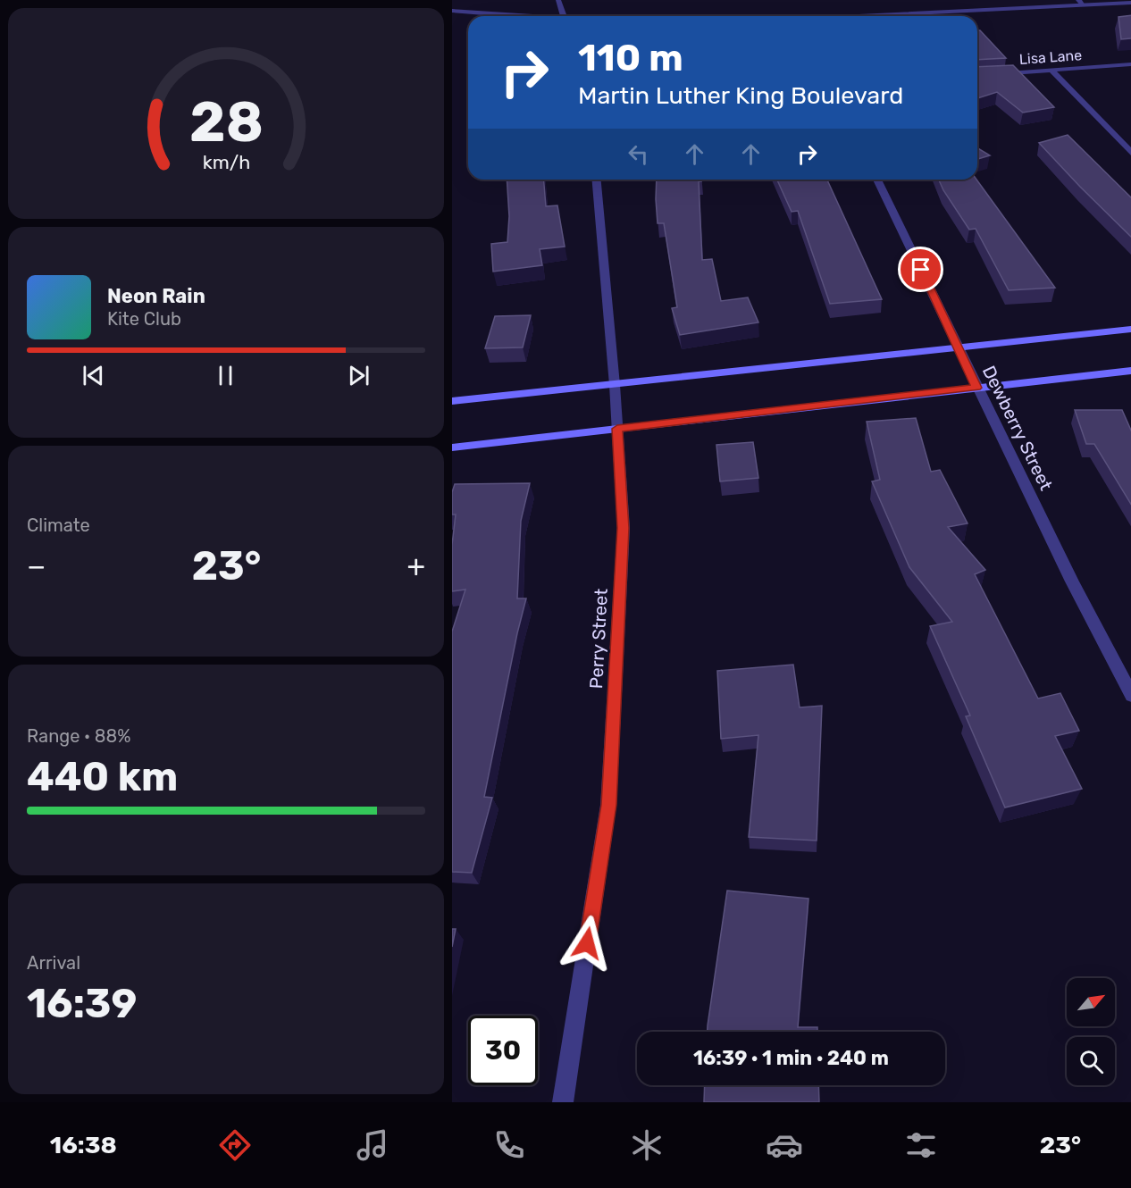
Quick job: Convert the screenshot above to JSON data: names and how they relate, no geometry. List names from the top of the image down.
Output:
{
  "streets": {
    "street": ["Lisa Lane", "Dewberry Street", "Perry Street"]
  },
  "north": "top right",
  "page": {
    "turn": ["110 m", "Martin Luther King Boulevard"],
    "song": ["Neon Rain", "Kite Club"],
    "tile": [
      "Climate",
      ["Range · 88%", "440 km"],
      ["Arrival", "16:39"]
    ],
    "heat": ["−", "23°", "+"],
    "limit": "30",
    "trip": "16:39 · 1 min · 240 m",
    "tabs": ["16:38", "23°"],
    "gauge": ["28", "km/h"]
  }
}
